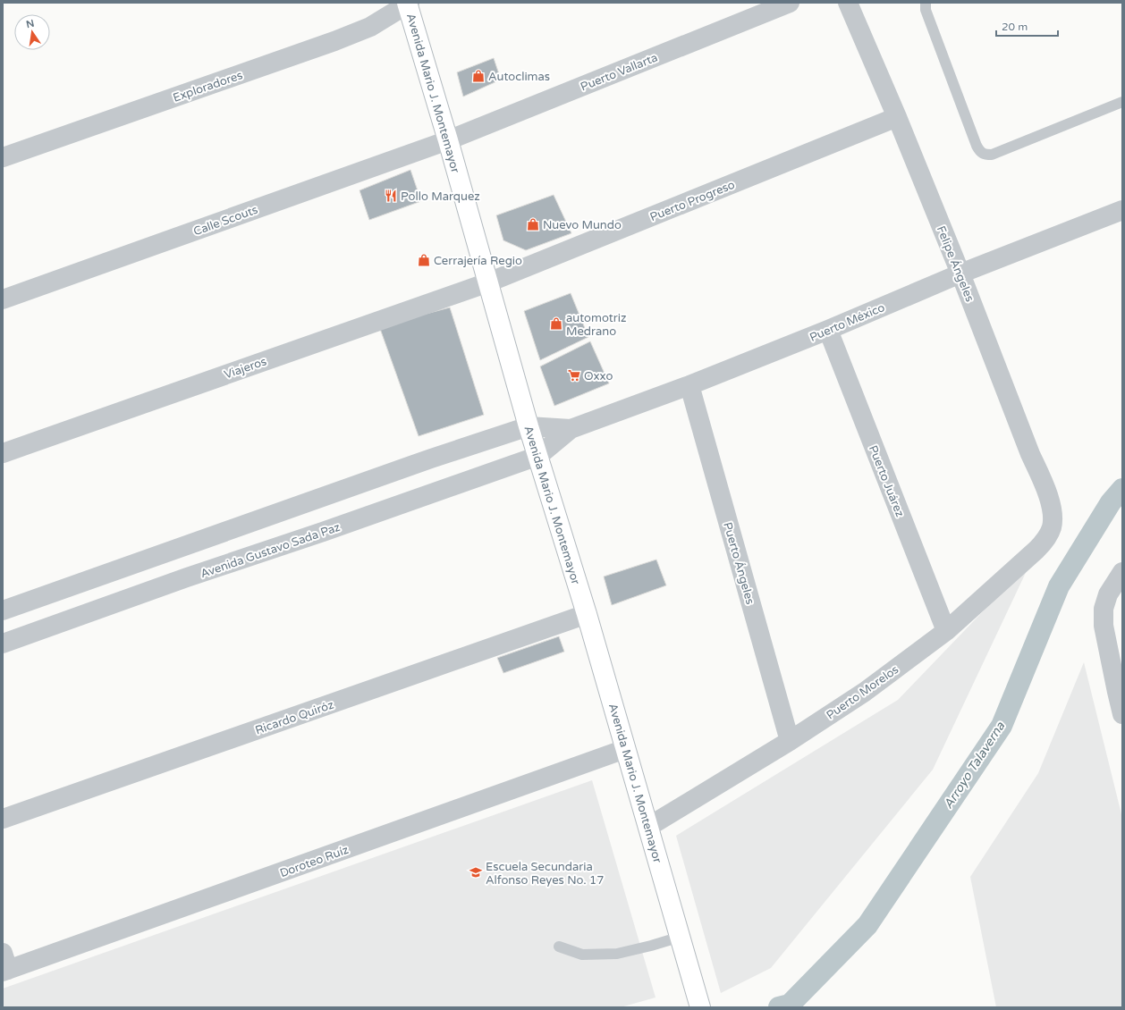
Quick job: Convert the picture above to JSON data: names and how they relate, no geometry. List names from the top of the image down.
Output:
{
  "streets": {
    "main road": ["Avenida Mario J. Montemayor"],
    "street": [
      "Puerto Vallarta",
      "Exploradores",
      "Puerto Progreso",
      "Calle Scouts",
      "Felipe Ángeles",
      "Puerto México",
      "Viajeros",
      "Puerto Juárez",
      "Avenida Gustavo Sada Paz",
      "Puerto Ángeles",
      "Puerto Morelos",
      "Ricardo Quiróz",
      "Doroteo Ruíz"
    ]
  },
  "crossings": [
    ["Puerto Vallarta", "Avenida Mario J. Montemayor"],
    ["Puerto Vallarta", "Calle Scouts"],
    ["Exploradores", "Avenida Mario J. Montemayor"],
    ["Avenida Mario J. Montemayor", "Puerto Progreso"],
    ["Avenida Mario J. Montemayor", "Calle Scouts"],
    ["Avenida Mario J. Montemayor", "Puerto México"],
    ["Avenida Mario J. Montemayor", "Viajeros"],
    ["Avenida Mario J. Montemayor", "Avenida Gustavo Sada Paz"],
    ["Avenida Mario J. Montemayor", "Puerto Morelos"],
    ["Avenida Mario J. Montemayor", "Ricardo Quiróz"],
    ["Avenida Mario J. Montemayor", "Doroteo Ruíz"],
    ["Puerto Progreso", "Felipe Ángeles"],
    ["Puerto Progreso", "Viajeros"],
    ["Felipe Ángeles", "Puerto México"],
    ["Felipe Ángeles", "Puerto Morelos"],
    ["Puerto México", "Puerto Juárez"],
    ["Puerto México", "Avenida Gustavo Sada Paz"],
    ["Puerto México", "Puerto Ángeles"],
    ["Puerto Juárez", "Puerto Morelos"],
    ["Puerto Ángeles", "Puerto Morelos"]
  ],
  "water": ["Arroyo Talaverna"],
  "places": {
    "shop": [
      "Autoclimas",
      "Nuevo Mundo",
      "Cerrajería Regio",
      "automotriz Medrano"
    ],
    "restaurant": ["Pollo Marquez"],
    "supermarket": ["Oxxo"],
    "school or university": ["Escuela Secundaria Alfonso Reyes No. 17"]
  },
  "scale_bar": "20 m",
  "north": "top"
}
